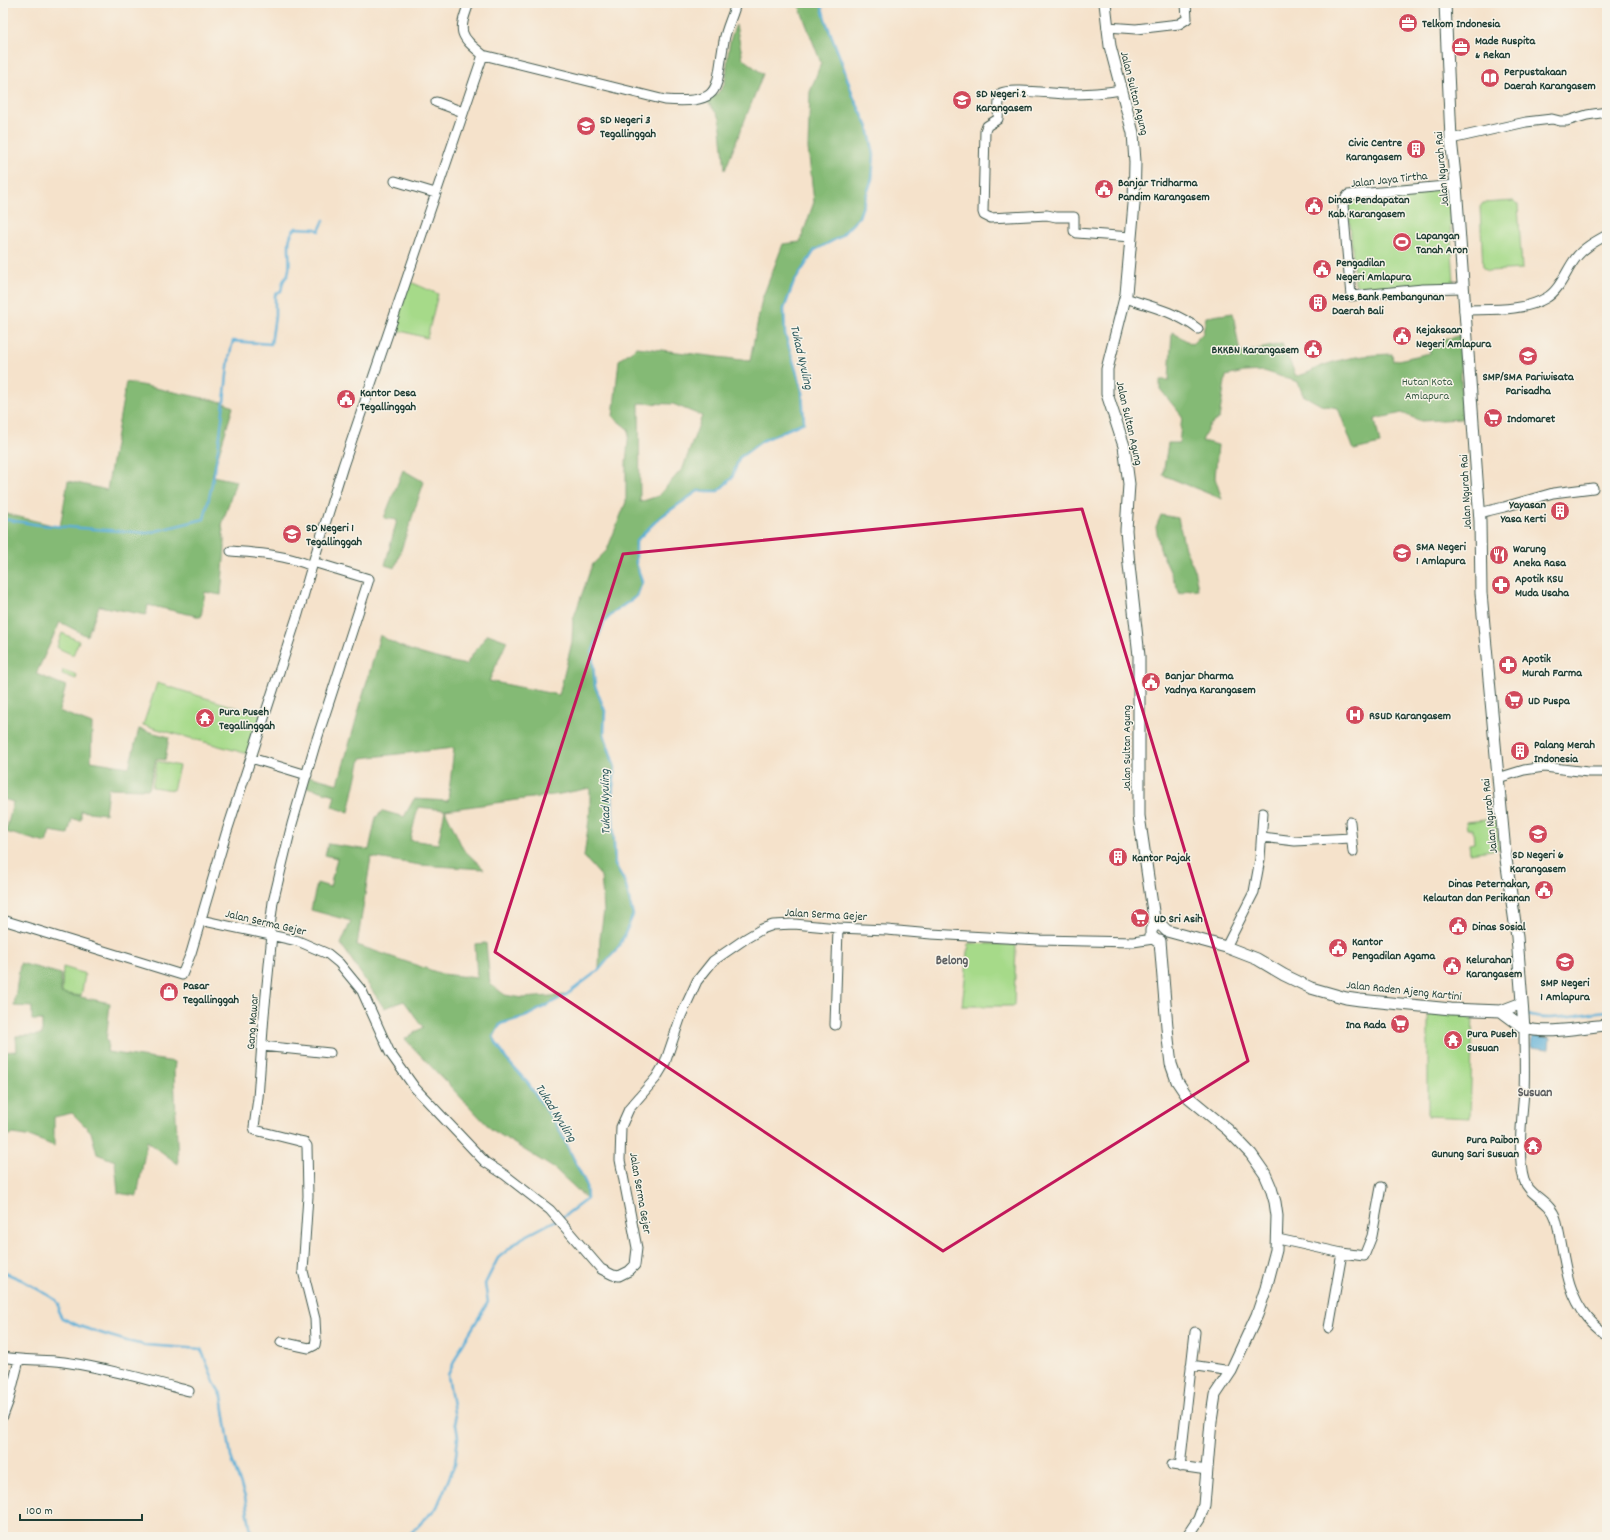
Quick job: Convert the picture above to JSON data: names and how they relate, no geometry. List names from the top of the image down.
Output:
{
  "streets": {
    "street": [
      "Jalan Sultan Agung",
      "Jalan Ngurah Rai",
      "Jalan Jaya Tirtha",
      "Jalan Serma Gejer",
      "Jalan Raden Ajeng Kartini",
      "Gang Mawar"
    ]
  },
  "crossings": [
    ["Jalan Sultan Agung", "Jalan Serma Gejer"],
    ["Jalan Sultan Agung", "Jalan Raden Ajeng Kartini"],
    ["Jalan Ngurah Rai", "Jalan Jaya Tirtha"],
    ["Jalan Ngurah Rai", "Jalan Raden Ajeng Kartini"],
    ["Jalan Serma Gejer", "Jalan Raden Ajeng Kartini"],
    ["Jalan Serma Gejer", "Gang Mawar"]
  ],
  "districts": ["Belong", "Susuan"],
  "water": ["Tukad Nyuling"],
  "parks": ["Hutan Kota Amlapura"],
  "places": {
    "office": ["Telkom Indonesia", "Made Ruspita & Rekan"],
    "library": ["Perpustakaan Daerah Karangasem"],
    "school or university": [
      "SD Negeri 2 Karangasem",
      "SD Negeri 3 Tegallinggah",
      "SMP/SMA Pariwisata Parisadha",
      "SD Negeri 1 Tegallinggah",
      "SMA Negeri 1 Amlapura",
      "SD Negeri 6 Karangasem",
      "SMP Negeri 1 Amlapura"
    ],
    "building": [
      "Civic Centre Karangasem",
      "Mess Bank Pembangunan Daerah Bali",
      "Yayasan Yasa Kerti",
      "Palang Merah Indonesia",
      "Kantor Pajak"
    ],
    "public building": [
      "Banjar Tridharma Pandim Karangasem",
      "Dinas Pendapatan Kab. Karangasem",
      "Pengadilan Negeri Amlapura",
      "Kejaksaan Negeri Amlapura",
      "BKKBN Karangasem",
      "Kantor Desa Tegallinggah",
      "Banjar Dharma Yadnya Karangasem",
      "Dinas Peternakan, Kelautan dan Perikanan",
      "Dinas Sosial",
      "Kantor Pengadilan Agama",
      "Kelurahan Karangasem"
    ],
    "sports": ["Lapangan Tanah Aron"],
    "supermarket": [
      "Indomaret",
      "UD Puspa",
      "UD Sri Asih",
      "Ina Rada"
    ],
    "restaurant": ["Warung Aneka Rasa"],
    "pharmacy": ["Apotik KSU Muda Usaha", "Apotik Murah Farma"],
    "hospital": ["RSUD Karangasem"],
    "temple": ["Pura Puseh Tegallinggah", "Pura Puseh Susuan", "Pura Paibon Gunung Sari Susuan"],
    "shop": ["Pasar Tegallinggah"]
  },
  "scale_bar": "100 m"
}
